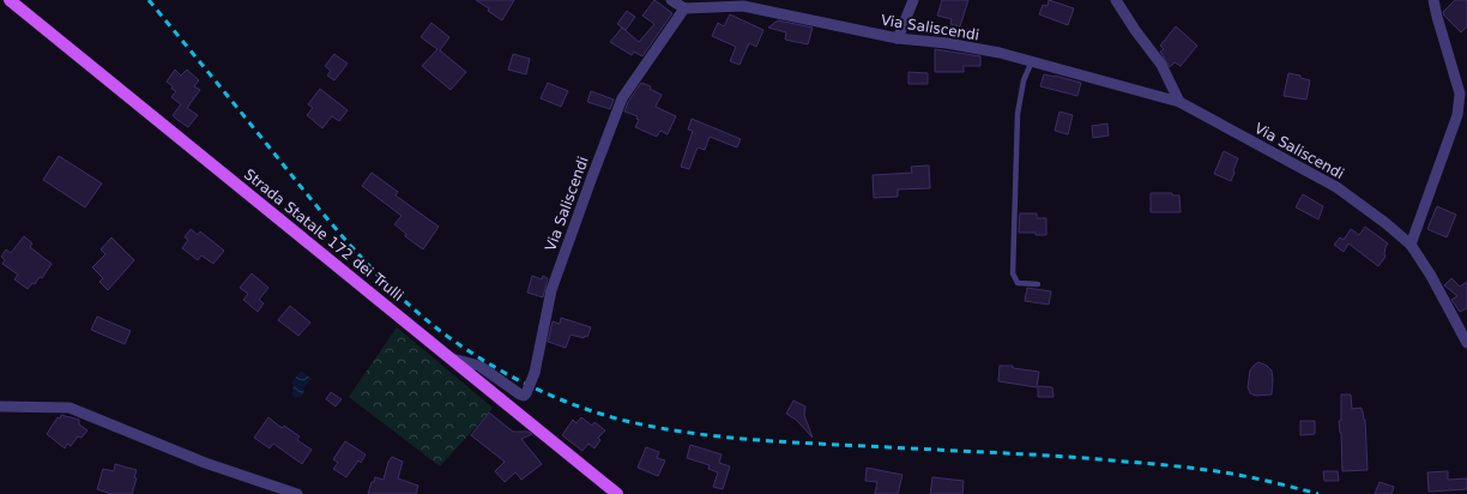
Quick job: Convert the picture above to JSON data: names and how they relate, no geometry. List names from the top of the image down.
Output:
{
  "streets": {
    "main road": ["Strada Statale 172 dei Trulli"],
    "street": ["Via Saliscendi"]
  },
  "crossings": [
    ["Via Saliscendi", "Strada Statale 172 dei Trulli"]
  ]
}
